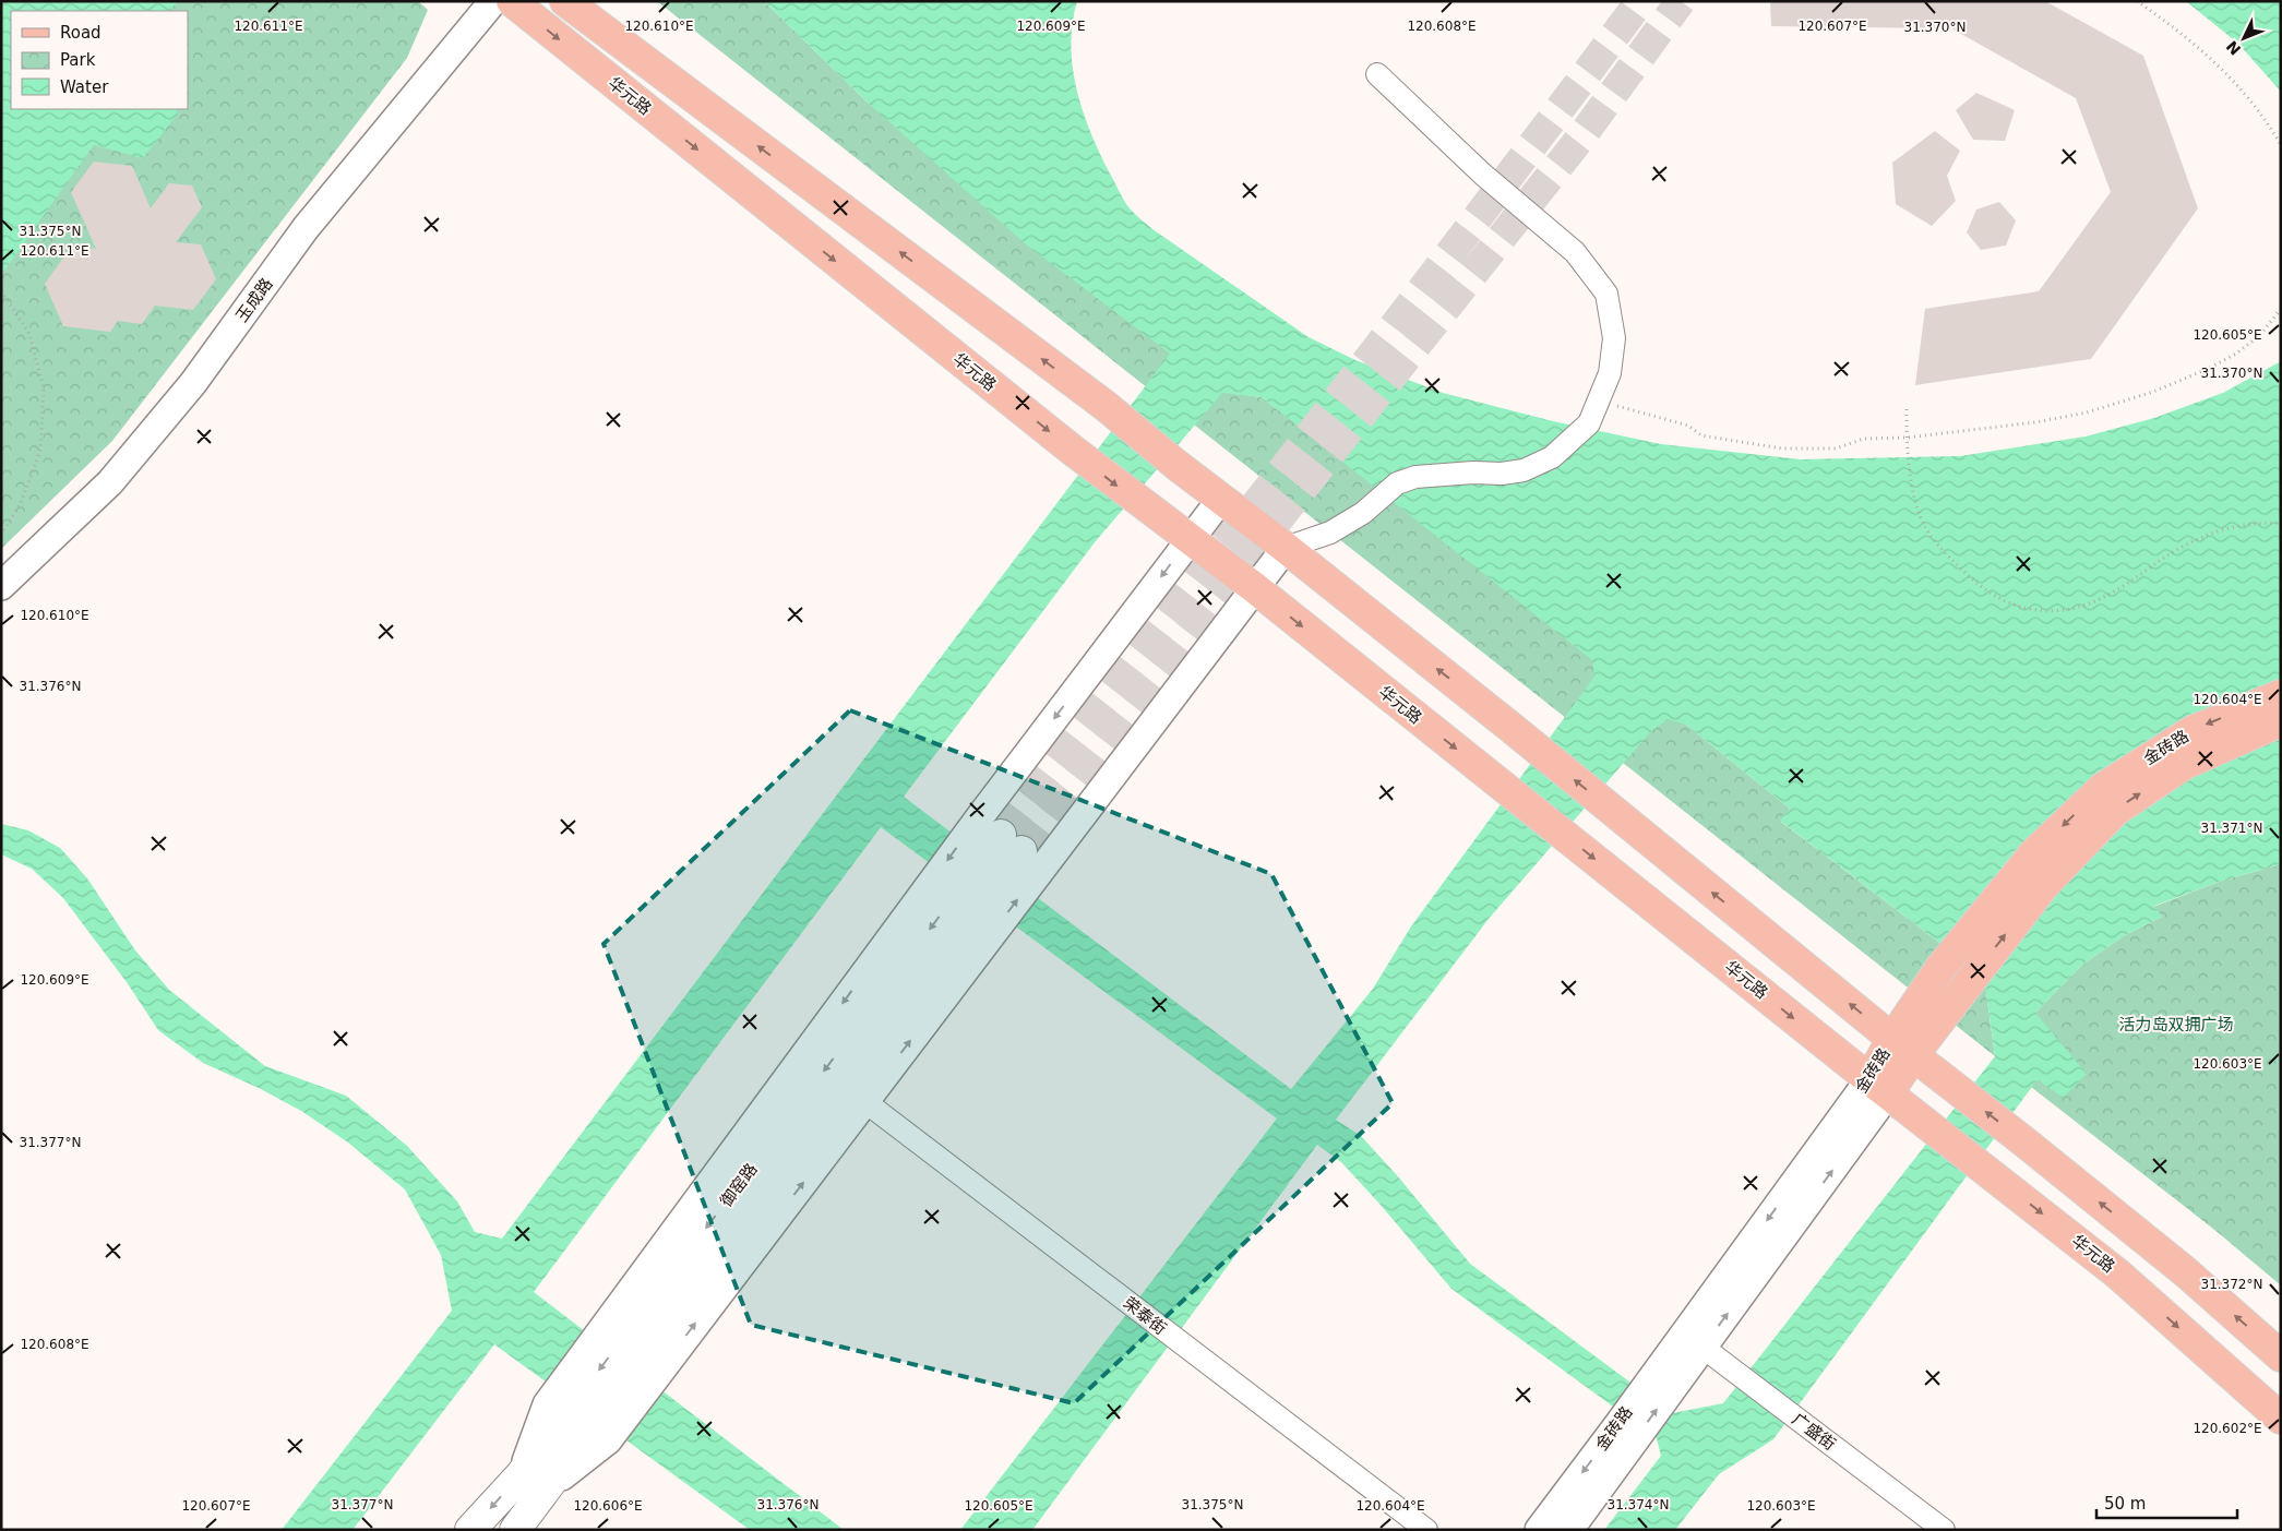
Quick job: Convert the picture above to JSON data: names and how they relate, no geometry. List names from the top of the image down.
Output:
{
  "streets": {
    "main road": ["华元路", "金砖路", "御窑路"],
    "street": ["玉成路", "荣泰街", "广盛街"]
  },
  "crossings": [
    ["华元路", "金砖路"],
    ["金砖路", "广盛街"]
  ],
  "parks": ["活力岛双拥广场"],
  "legend": ["Road", "Park", "Water"],
  "scale_bar": "50 m",
  "north": "bottom left",
  "coordinates": [
    "120.611°E",
    "120.610°E",
    "120.609°E",
    "120.608°E",
    "120.607°E",
    "31.370°N",
    "31.375°N",
    "120.605°E",
    "31.376°N",
    "120.604°E",
    "31.371°N",
    "120.603°E",
    "31.377°N",
    "31.372°N",
    "120.602°E",
    "31.374°N",
    "120.606°E"
  ]
}
